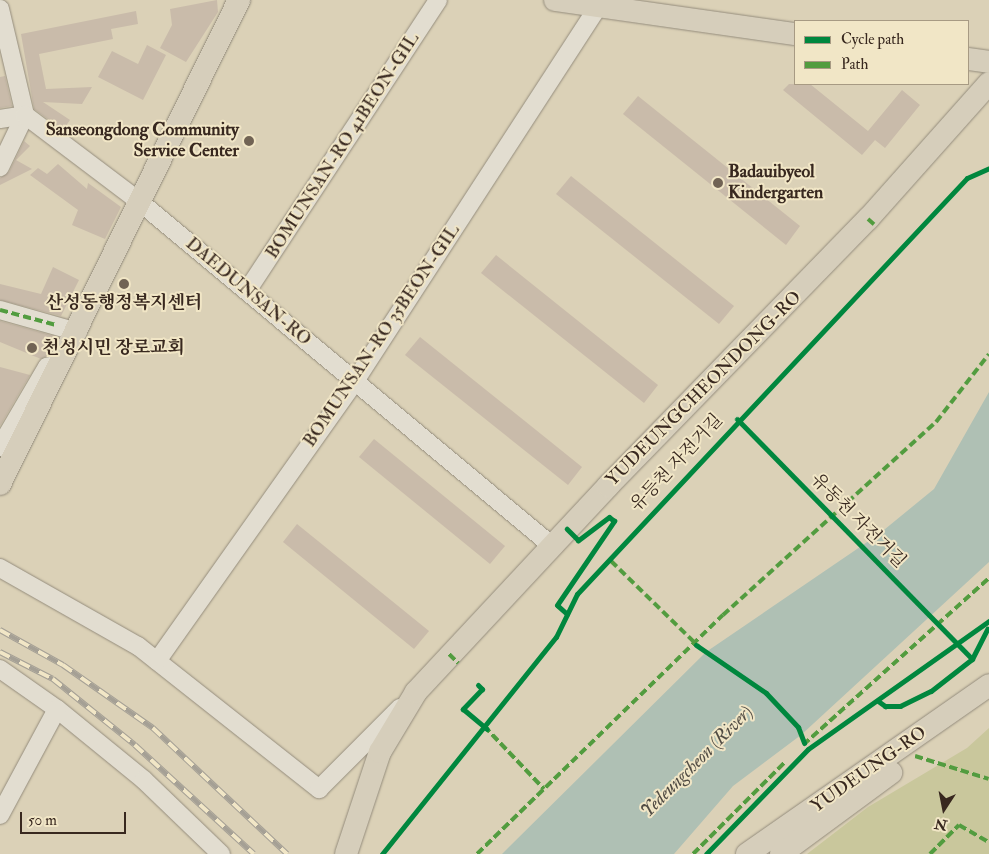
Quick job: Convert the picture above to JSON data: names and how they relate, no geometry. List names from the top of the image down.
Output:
{
  "streets": {
    "main road": ["YUDEUNGCHEONDONG-RO", "YUDEUNG-RO"],
    "street": ["BOMUNSAN-RO 41BEON-GIL", "DAEDUNSAN-RO", "BOMUNSAN-RO 35BEON-GIL"],
    "cycle path": ["유등천 자전거길", "유동천 자전거길"]
  },
  "crossings": [
    ["BOMUNSAN-RO 41BEON-GIL", "DAEDUNSAN-RO"],
    ["DAEDUNSAN-RO", "BOMUNSAN-RO 35BEON-GIL"],
    ["DAEDUNSAN-RO", "YUDEUNGCHEONDONG-RO"],
    ["BOMUNSAN-RO 35BEON-GIL", "YUDEUNGCHEONDONG-RO"]
  ],
  "water": ["Yedeungcheon (River)"],
  "places": [
    "Sanseongdong Community Service Center",
    "Badauibyeol Kindergarten",
    "산성동행정복지센터",
    "천성시민 장로교회"
  ],
  "legend": ["Cycle path", "Path"],
  "scale_bar": "50 m",
  "north": "bottom"
}
